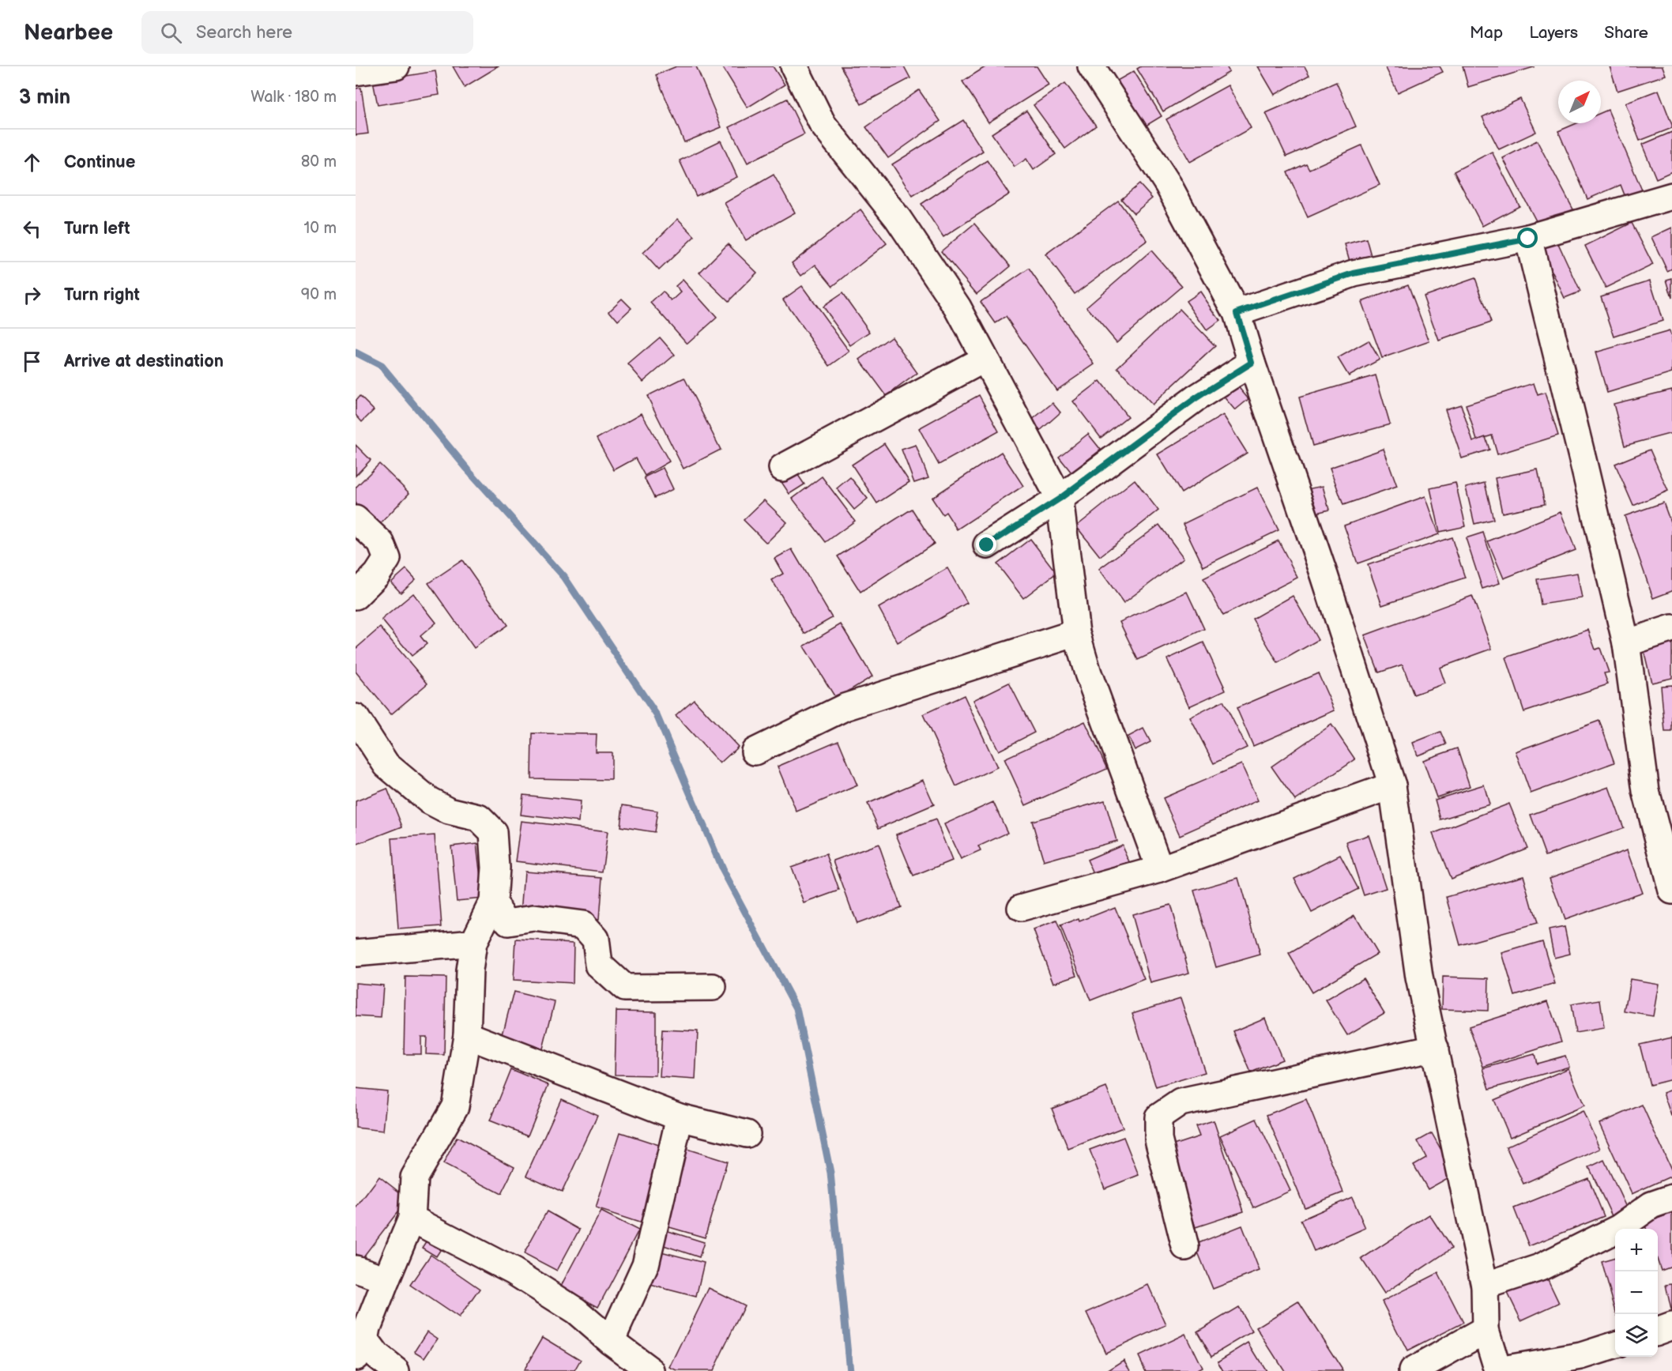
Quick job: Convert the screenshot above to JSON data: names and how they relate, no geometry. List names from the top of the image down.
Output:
{
  "north": "top right",
  "page": {
    "header": "Nearbee",
    "search": "Search here",
    "nav": ["Map", "Layers", "Share"],
    "heading": ["3 min", "Walk · 180 m"],
    "list": [
      ["Continue", "80 m"],
      ["Turn left", "10 m"],
      ["Turn right", "90 m"],
      "Arrive at destination"
    ],
    "map_buttons": ["+", "−"]
  }
}
